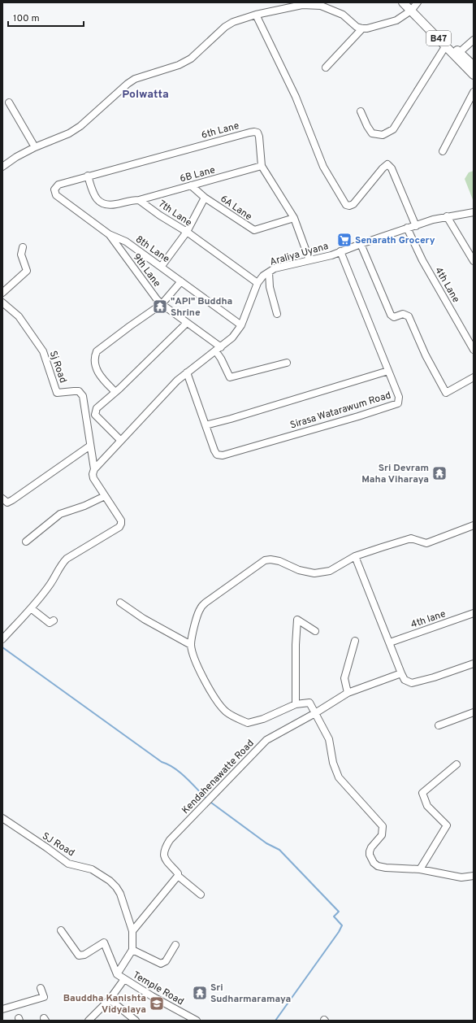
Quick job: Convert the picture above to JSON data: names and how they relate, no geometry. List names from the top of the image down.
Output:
{
  "streets": {
    "main road": ["B47"],
    "street": [
      "6th Lane",
      "6B Lane",
      "6A Lane",
      "7th Lane",
      "8th Lane",
      "Araliya Uyana",
      "9th Lane",
      "4th Lane",
      "Sj Road",
      "Sirasa Watarawum Road",
      "4th lane",
      "Kendahenawatte Road",
      "SJ Road",
      "Temple Road"
    ]
  },
  "crossings": [
    ["6th Lane", "6B Lane"],
    ["6th Lane", "6A Lane"],
    ["6th Lane", "8th Lane"],
    ["6th Lane", "Araliya Uyana"],
    ["6B Lane", "6A Lane"],
    ["6B Lane", "7th Lane"],
    ["7th Lane", "Araliya Uyana"],
    ["8th Lane", "Araliya Uyana"],
    ["8th Lane", "9th Lane"],
    ["Araliya Uyana", "9th Lane"],
    ["Araliya Uyana", "4th Lane"],
    ["Araliya Uyana", "Sj Road"],
    ["Araliya Uyana", "Sirasa Watarawum Road"]
  ],
  "districts": ["Polwatta"],
  "places": {
    "supermarket": ["Senarath Grocery"],
    "temple": ["\"API\" Buddha Shrine", "Sri Devram Maha Viharaya", "Sri Sudharmaramaya"],
    "school or university": ["Bauddha Kanishta Vidyalaya"]
  },
  "scale_bar": "100 m"
}
